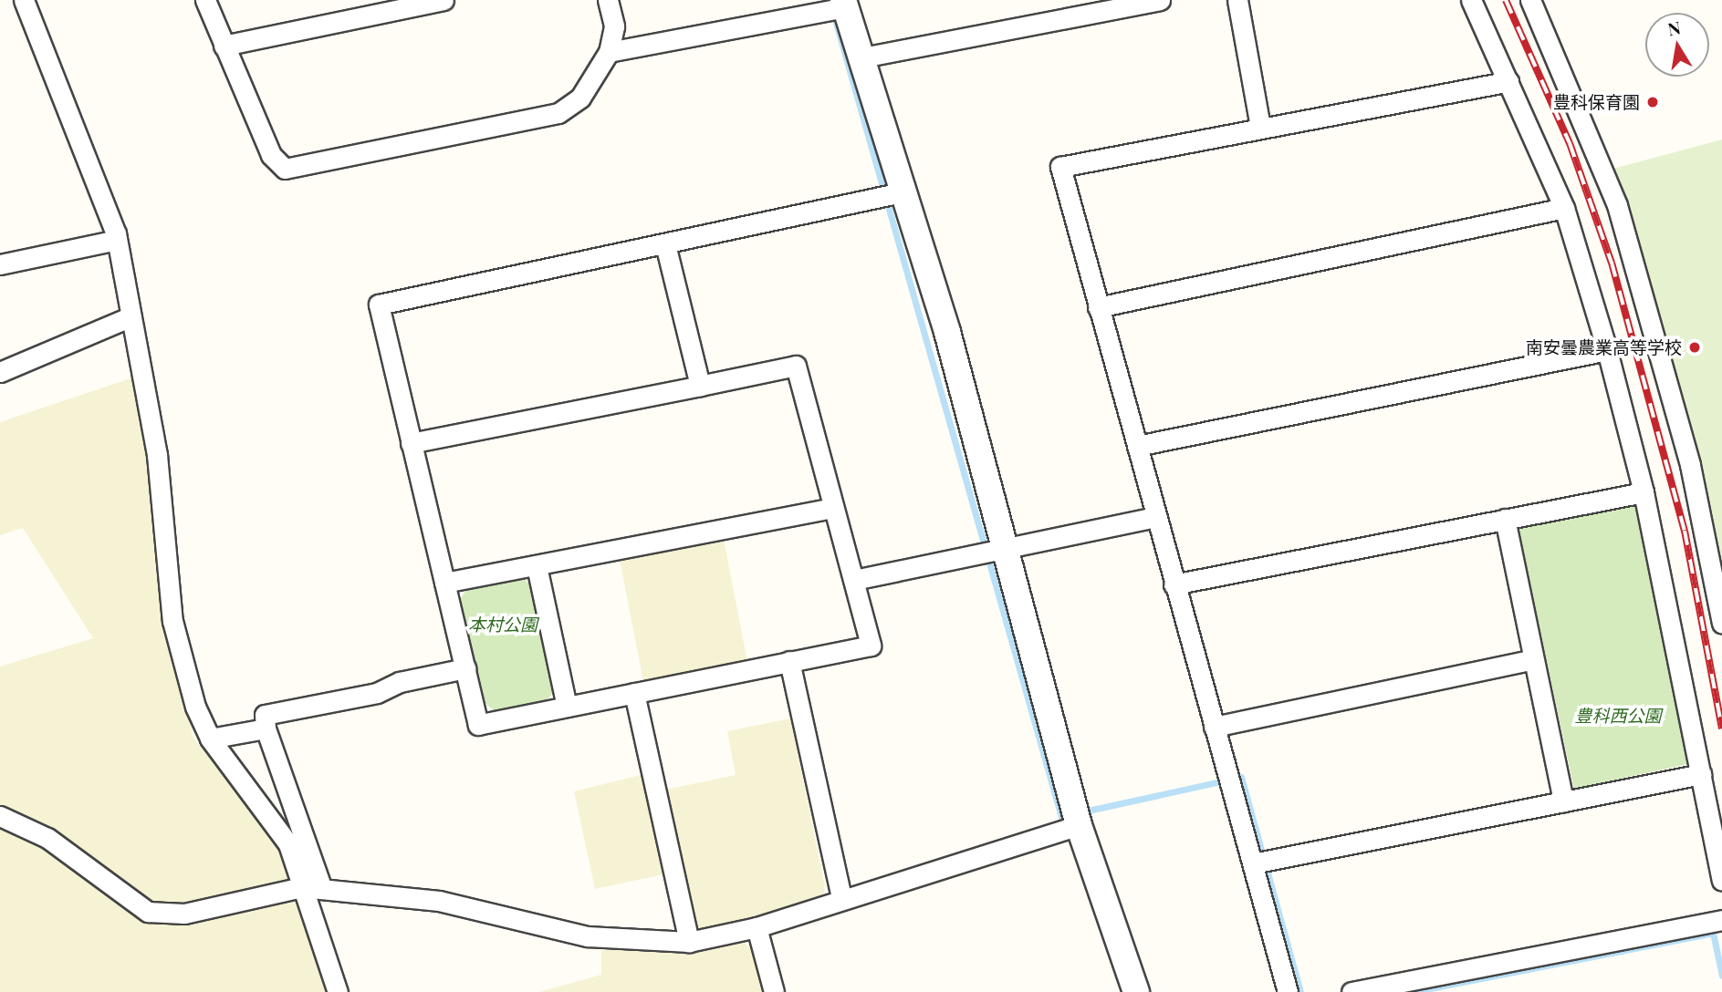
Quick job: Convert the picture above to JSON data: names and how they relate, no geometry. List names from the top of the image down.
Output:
{
  "parks": ["本村公園", "豊科西公園"],
  "places": ["豊科保育園", "南安曇農業高等学校"],
  "north": "top"
}
